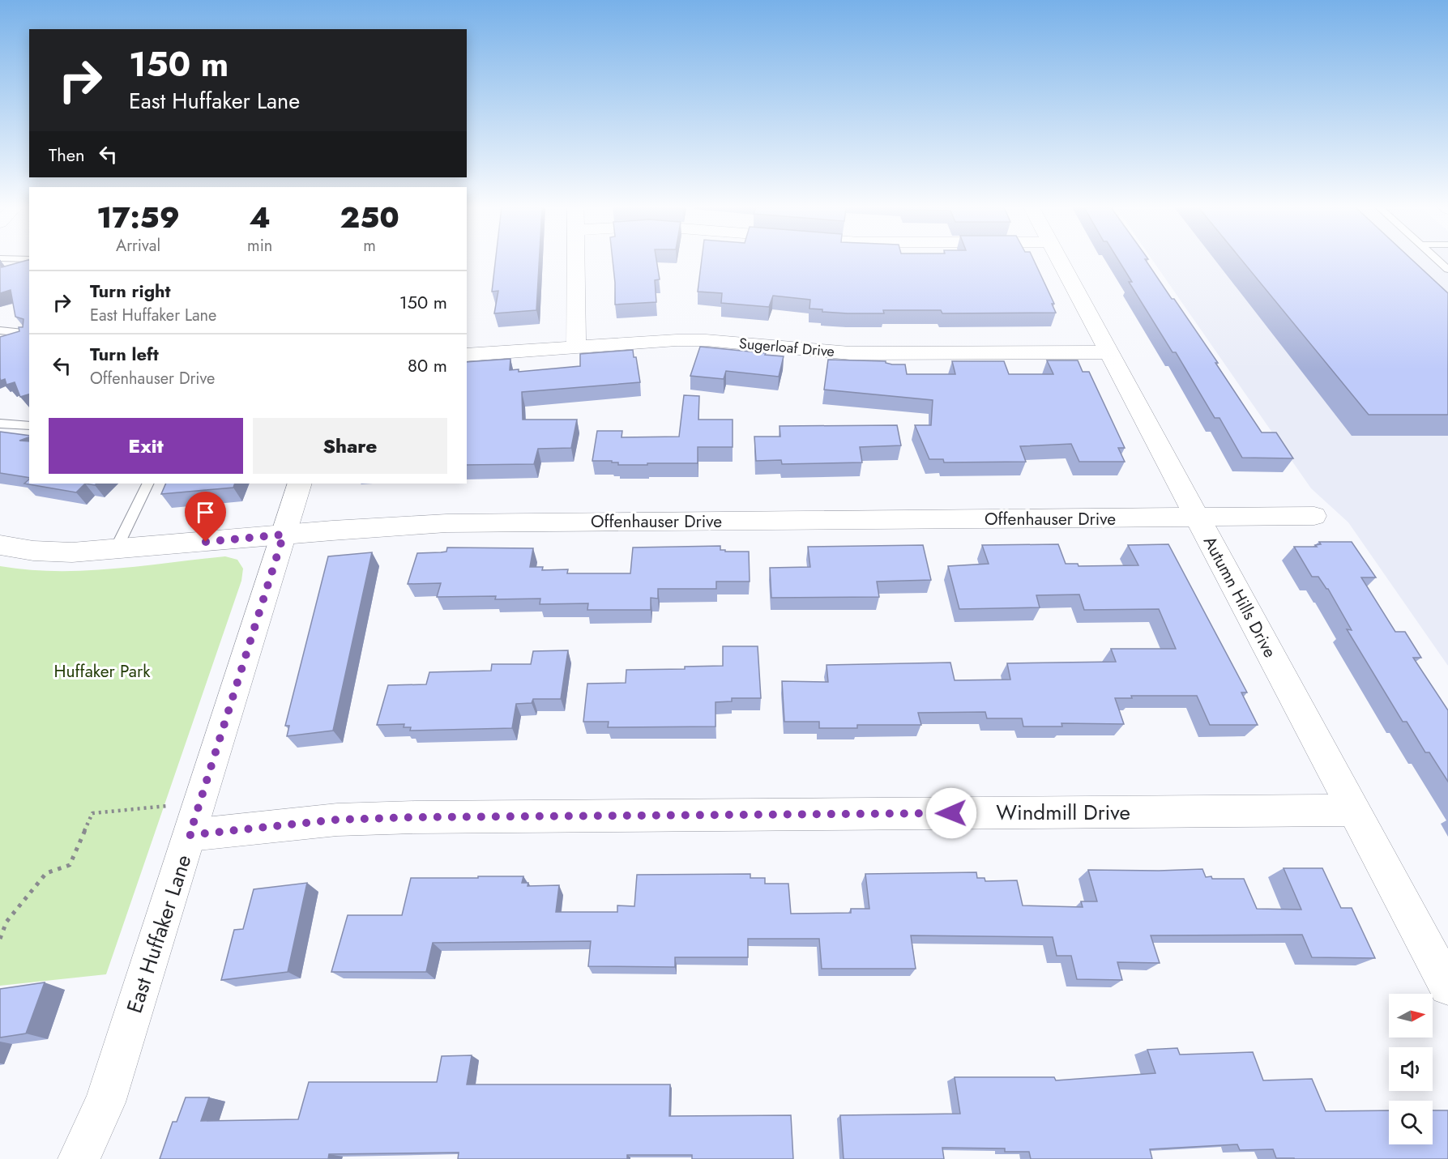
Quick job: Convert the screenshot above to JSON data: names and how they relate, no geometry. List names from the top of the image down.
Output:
{
  "streets": {
    "street": [
      "Sugerloaf Drive",
      "Offenhauser Drive",
      "Autumn Hills Drive",
      "Windmill Drive",
      "East Huffaker Lane"
    ]
  },
  "crossings": [
    ["Sugerloaf Drive", "Autumn Hills Drive"],
    ["Offenhauser Drive", "Autumn Hills Drive"],
    ["Offenhauser Drive", "East Huffaker Lane"],
    ["Autumn Hills Drive", "Windmill Drive"],
    ["Windmill Drive", "East Huffaker Lane"]
  ],
  "parks": ["Huffaker Park"],
  "north": "right",
  "page": {
    "turn": ["150 m", "East Huffaker Lane"],
    "then": "Then",
    "eta": [
      "17:59",
      "Arrival",
      "4",
      "min",
      "250",
      "m"
    ],
    "list": [
      {
        "name": "Turn right",
        "note": "East Huffaker Lane",
        "value": "150 m"
      },
      {
        "name": "Turn left",
        "note": "Offenhauser Drive",
        "value": "80 m"
      }
    ],
    "buttons": ["Exit", "Share"]
  }
}
